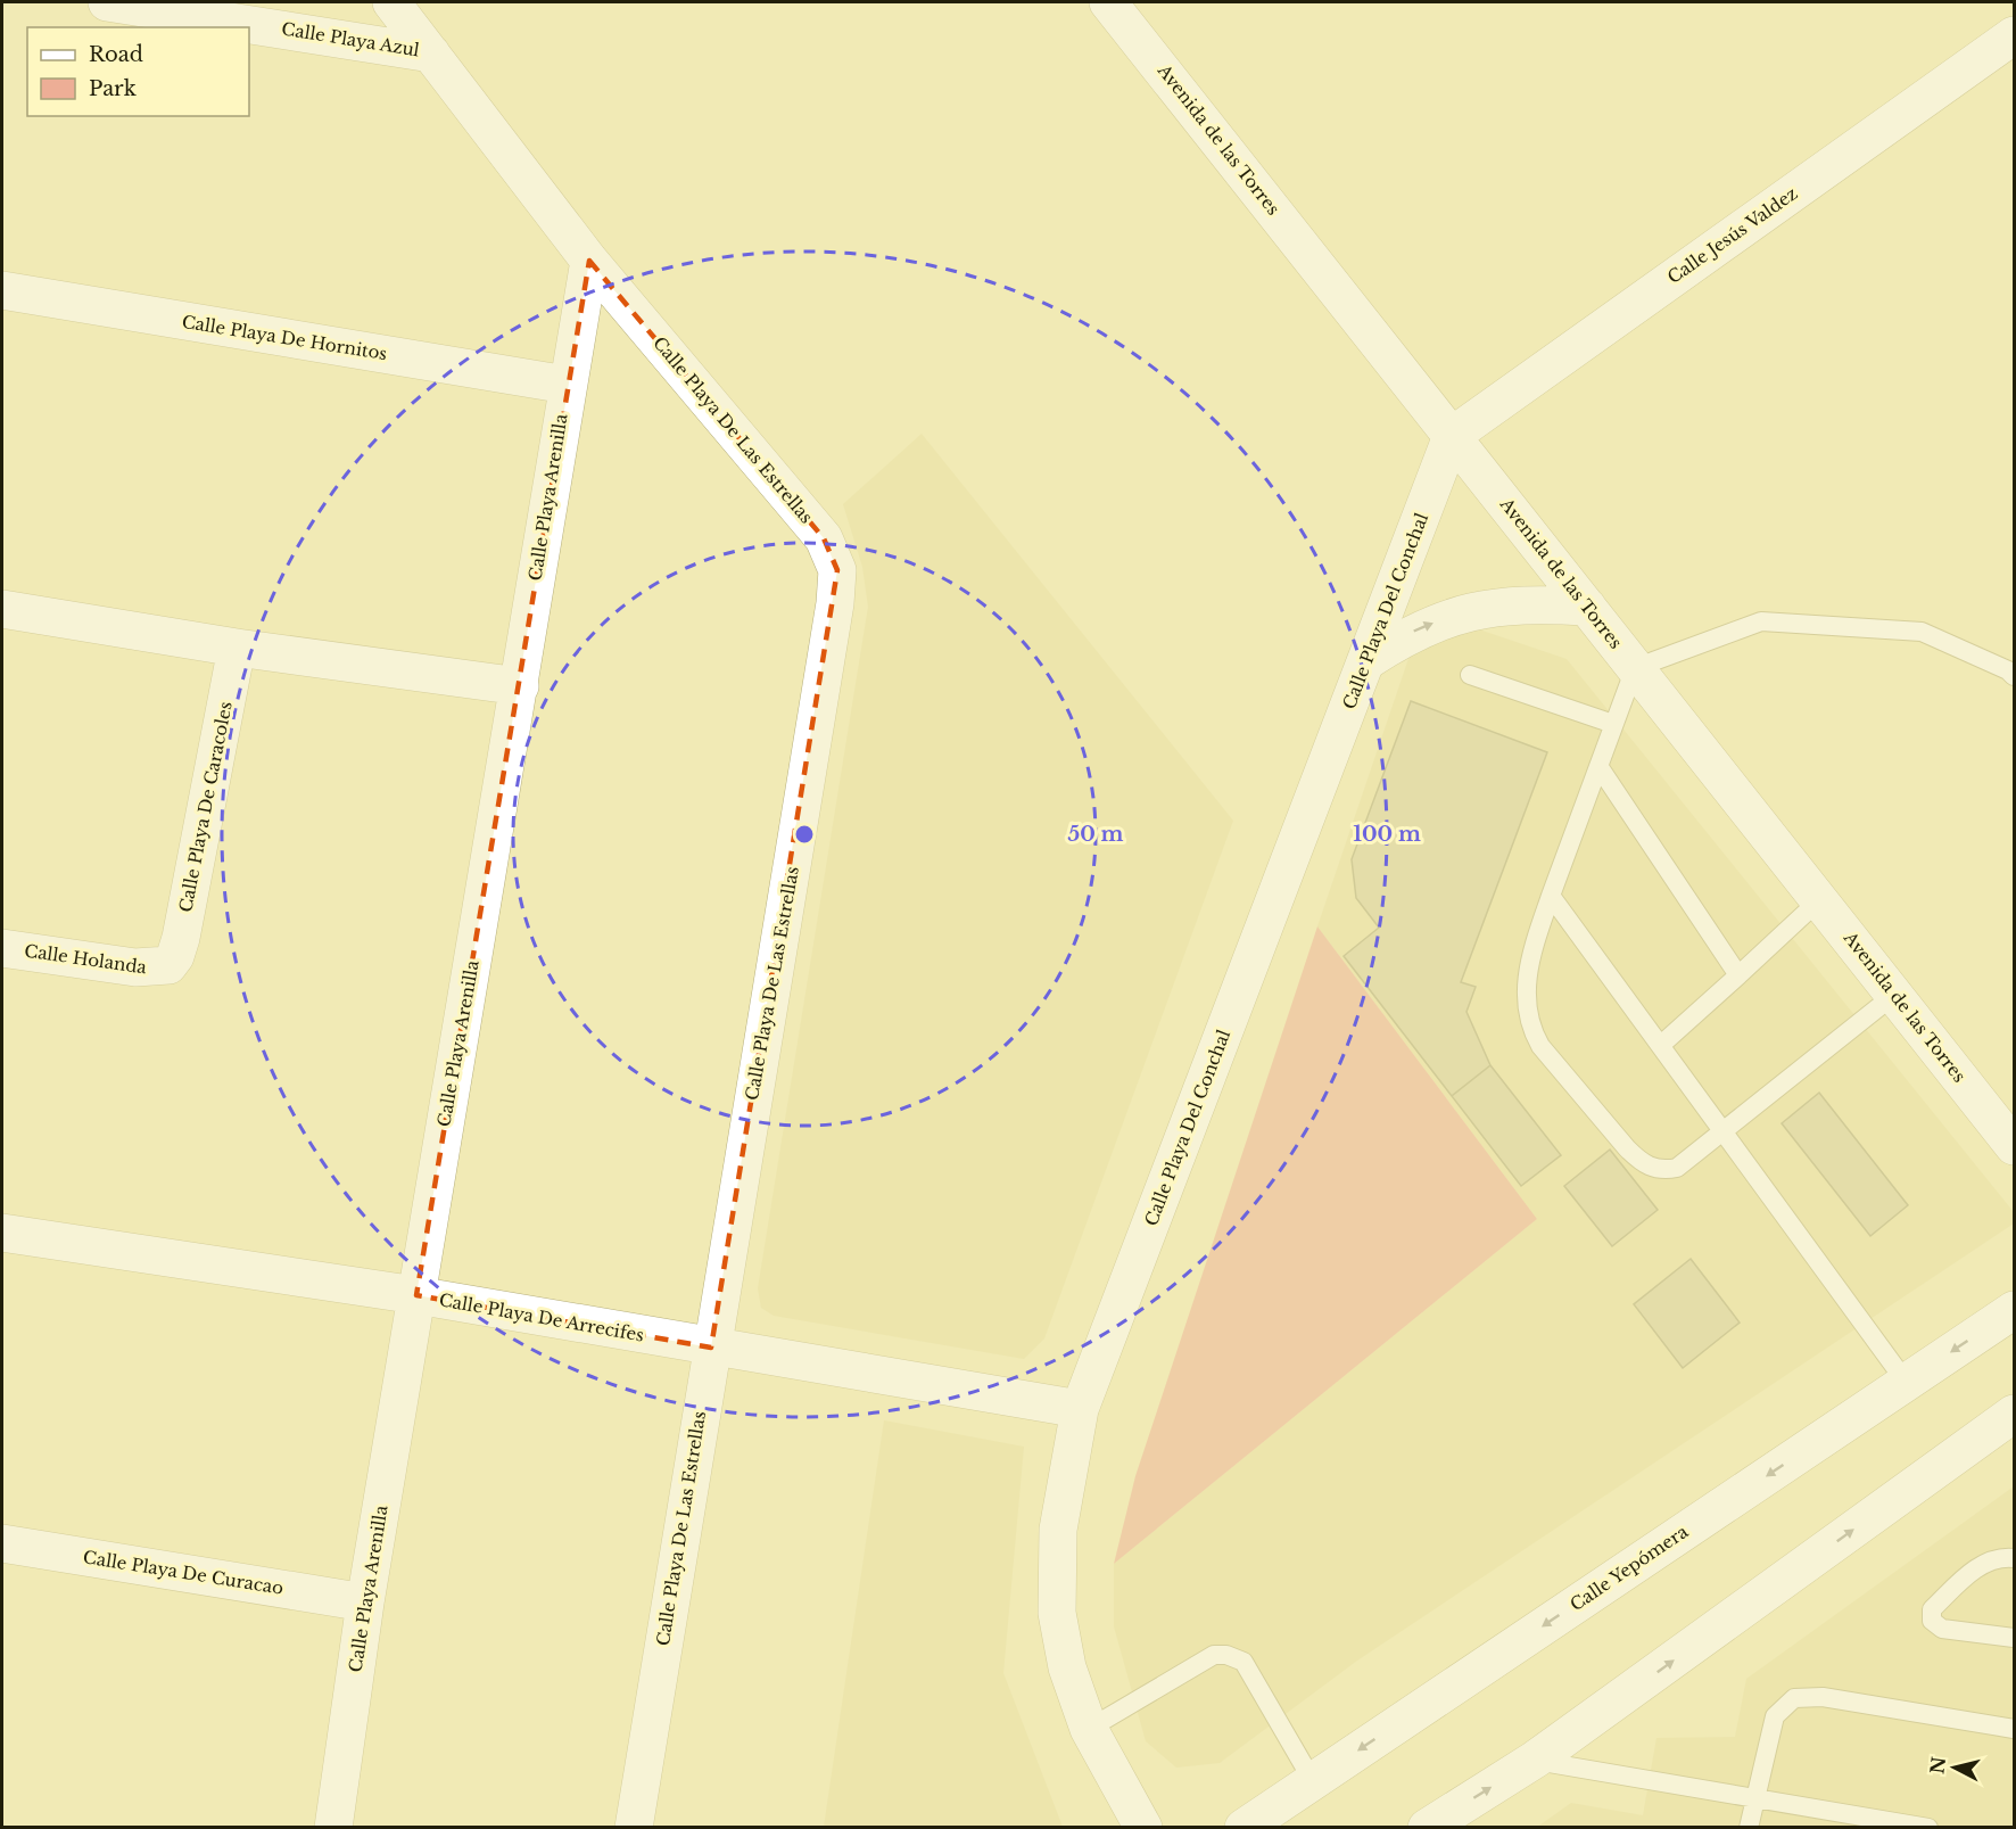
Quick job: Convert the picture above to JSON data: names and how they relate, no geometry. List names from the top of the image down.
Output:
{
  "streets": {
    "street": [
      "Calle Playa Azul",
      "Avenida de las Torres",
      "Calle Jesús Valdez",
      "Calle Playa De Hornitos",
      "Calle Playa De Las Estrellas",
      "Calle Playa Arenilla",
      "Calle Playa Del Conchal",
      "Calle Playa De Caracoles",
      "Calle Holanda",
      "Calle Playa De Arrecifes",
      "Calle Yepómera",
      "Calle Playa De Curacao"
    ]
  },
  "crossings": [
    ["Calle Playa Azul", "Calle Playa De Las Estrellas"],
    ["Avenida de las Torres", "Calle Jesús Valdez"],
    ["Avenida de las Torres", "Calle Playa Del Conchal"],
    ["Calle Jesús Valdez", "Calle Playa Del Conchal"],
    ["Calle Playa De Hornitos", "Calle Playa Arenilla"],
    ["Calle Playa De Las Estrellas", "Calle Playa Arenilla"],
    ["Calle Playa De Las Estrellas", "Calle Playa De Arrecifes"],
    ["Calle Playa Arenilla", "Calle Playa De Arrecifes"],
    ["Calle Playa Arenilla", "Calle Playa De Curacao"],
    ["Calle Playa Del Conchal", "Calle Playa De Arrecifes"],
    ["Calle Playa De Caracoles", "Calle Holanda"]
  ],
  "legend": ["Road", "Park"],
  "north": "left",
  "rings": ["50 m", "100 m"]
}
